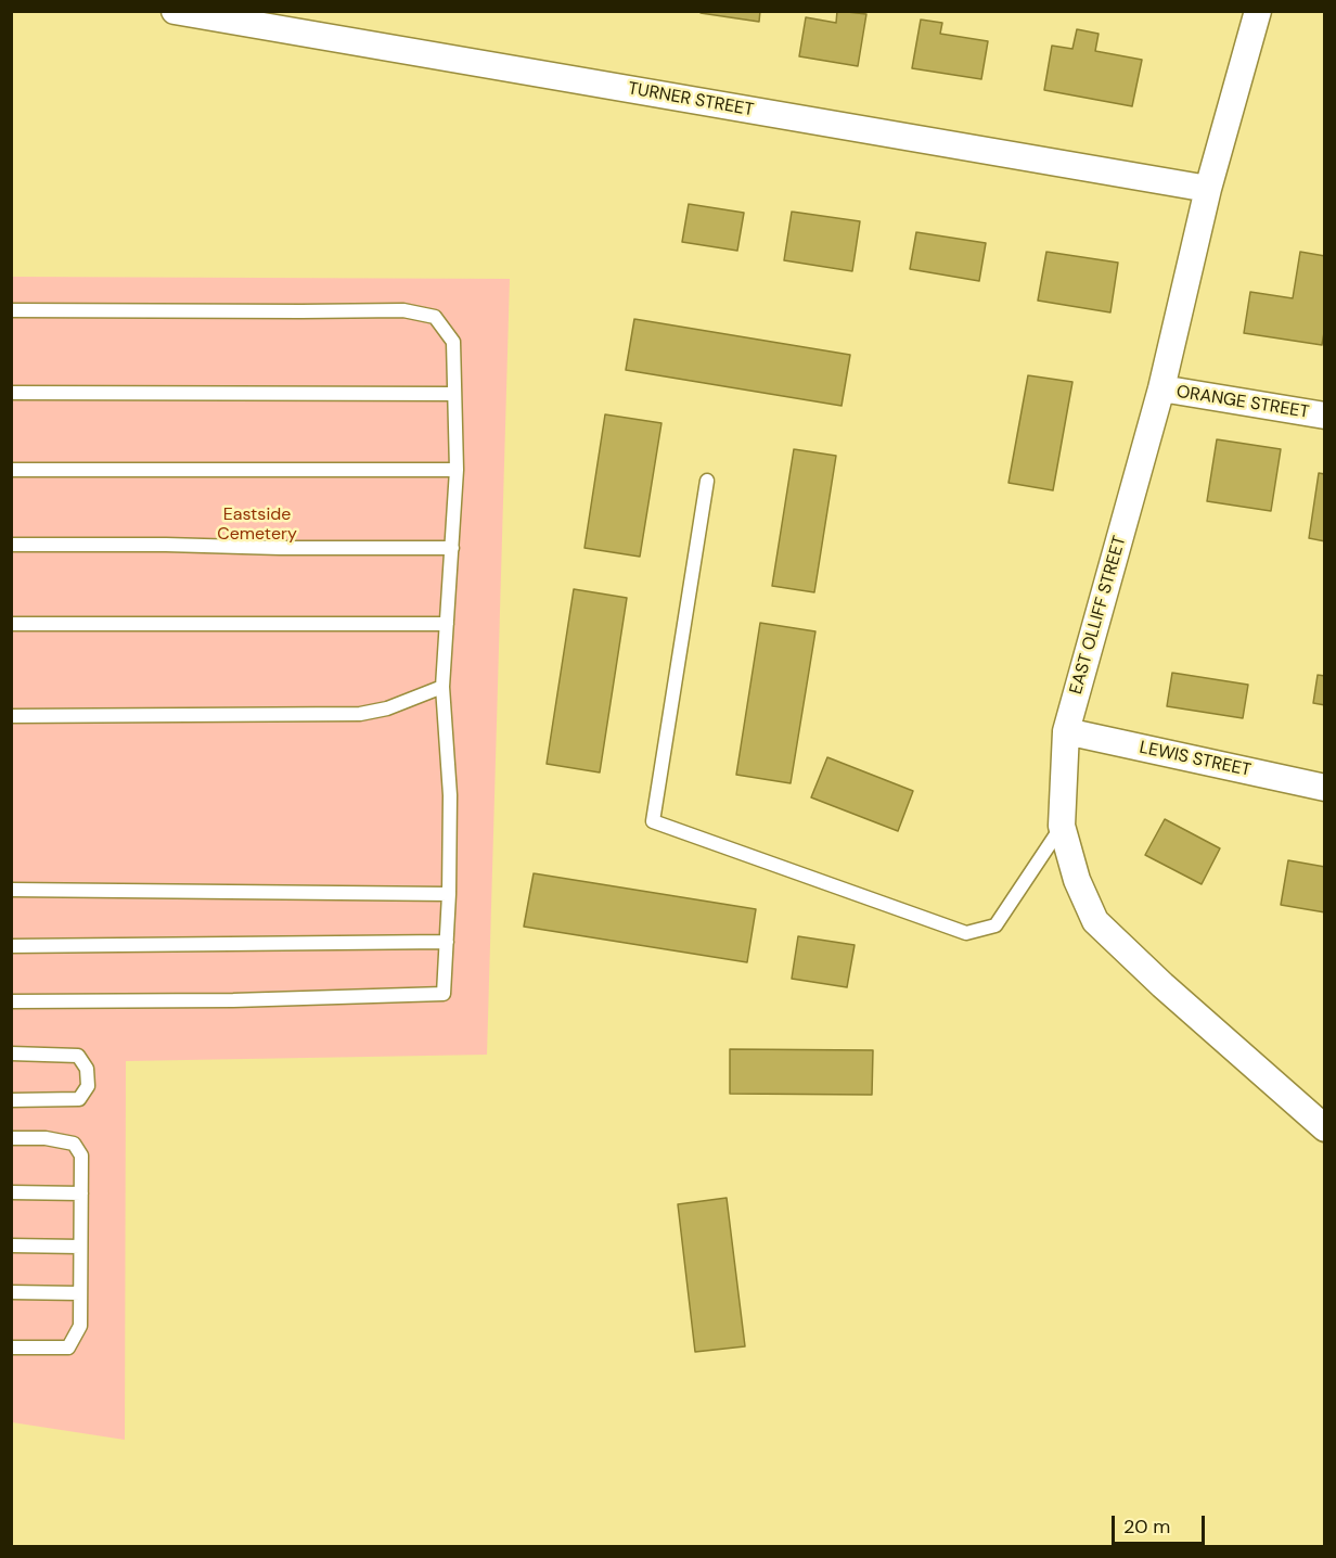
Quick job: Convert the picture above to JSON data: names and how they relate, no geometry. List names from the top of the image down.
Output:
{
  "streets": {
    "street": [
      "TURNER STREET",
      "ORANGE STREET",
      "EAST OLLIFF STREET",
      "LEWIS STREET"
    ]
  },
  "crossings": [
    ["TURNER STREET", "EAST OLLIFF STREET"],
    ["ORANGE STREET", "EAST OLLIFF STREET"],
    ["EAST OLLIFF STREET", "LEWIS STREET"]
  ],
  "parks": ["Eastside Cemetery"],
  "scale_bar": "20 m"
}
